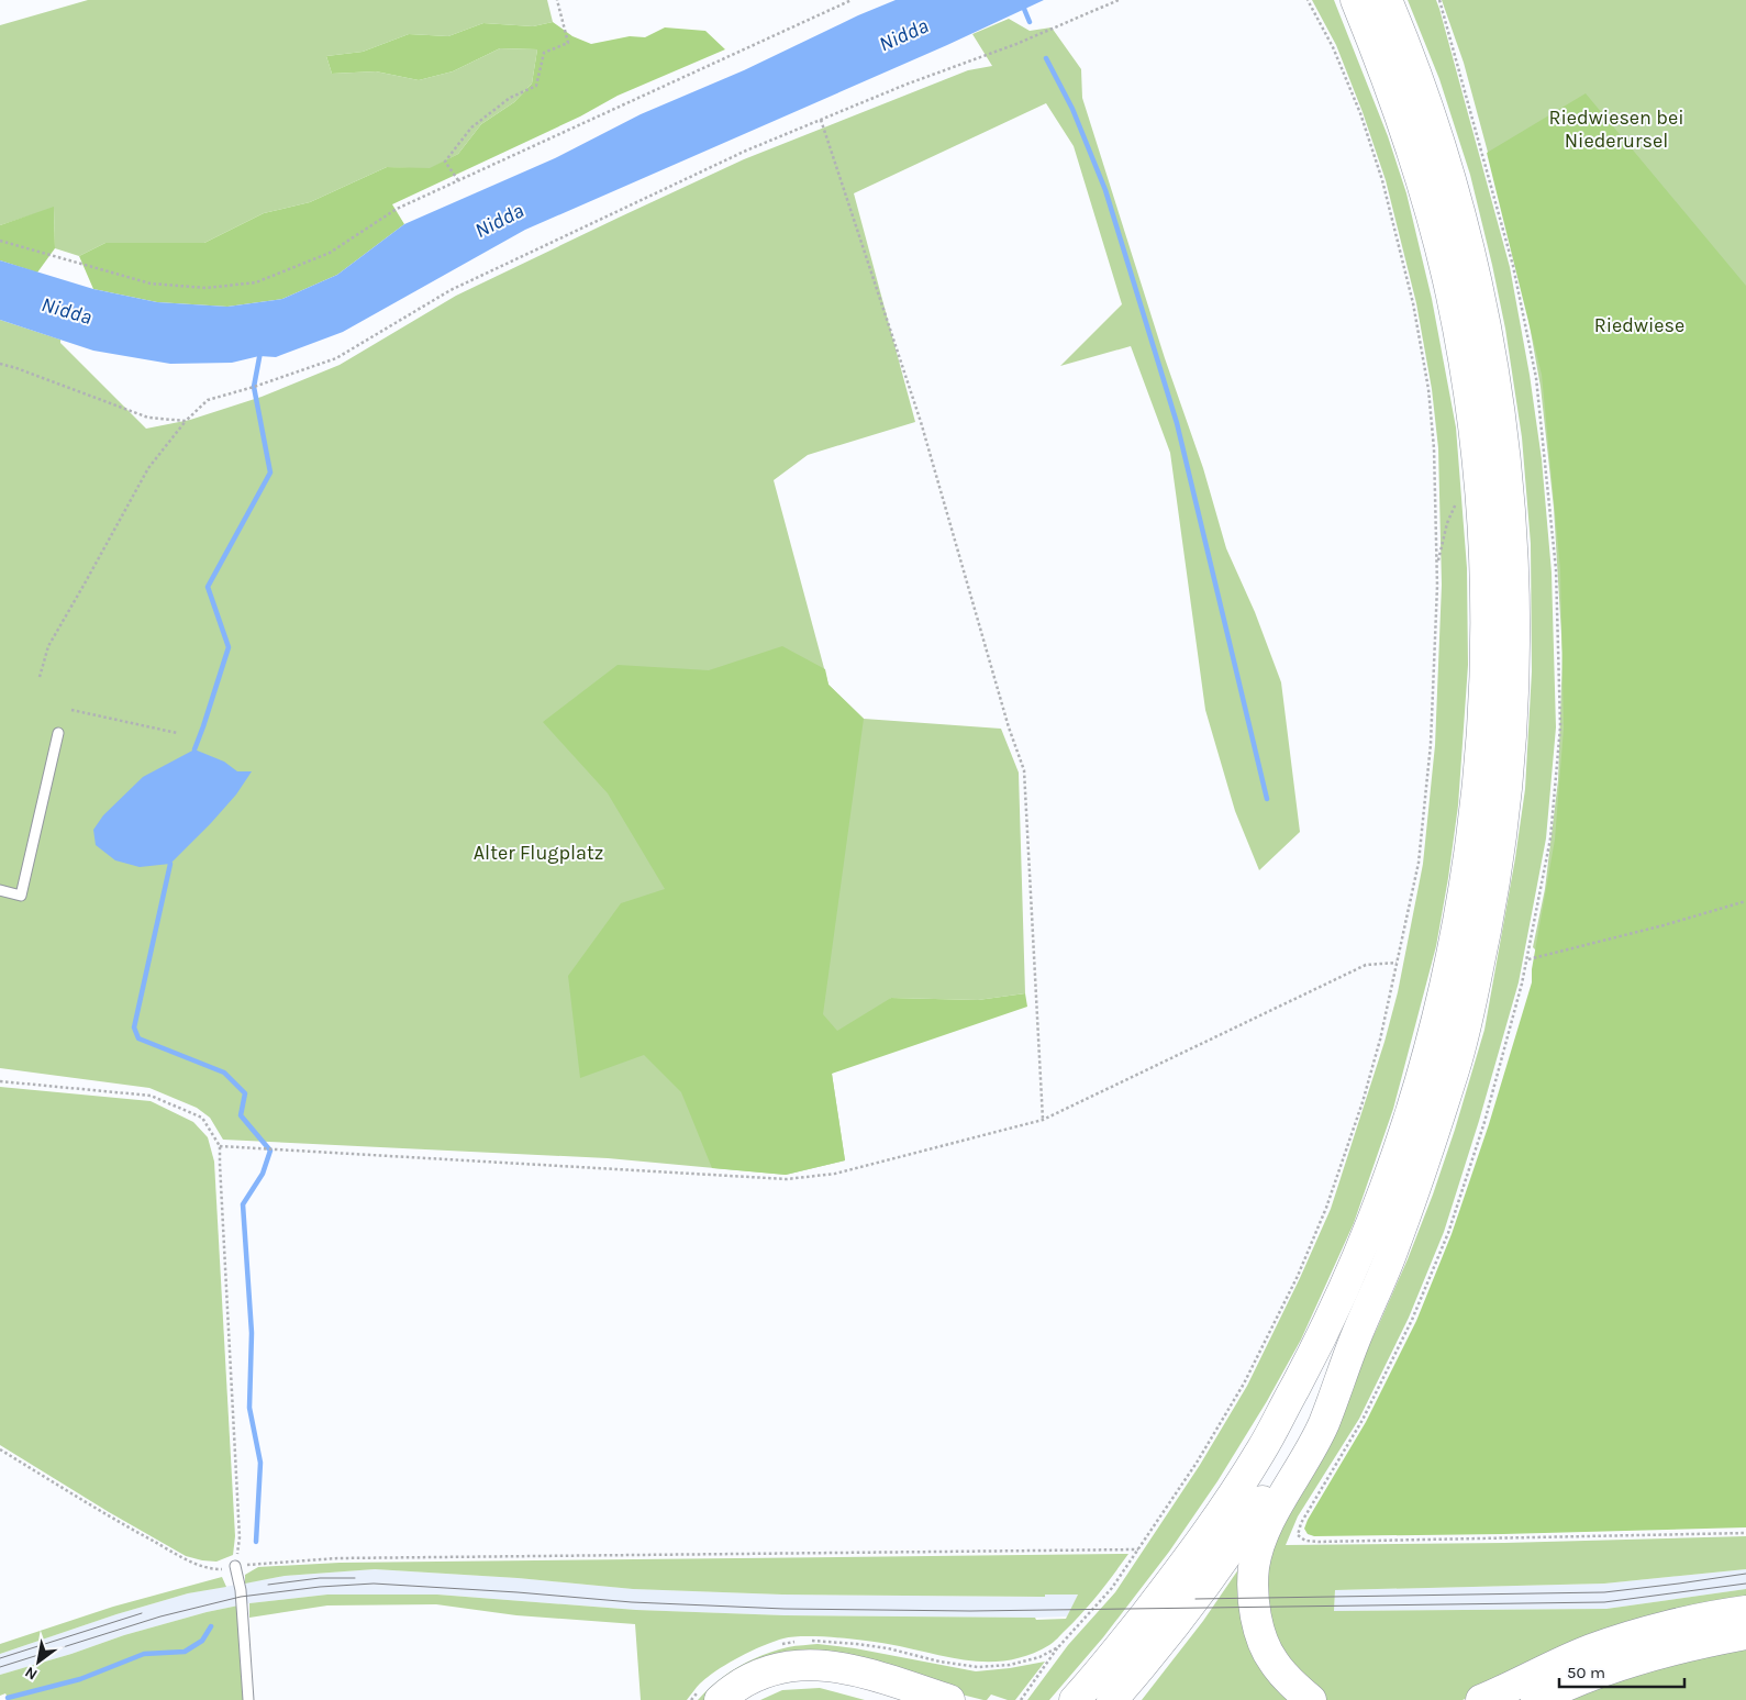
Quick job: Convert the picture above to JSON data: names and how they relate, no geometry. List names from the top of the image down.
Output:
{
  "water": ["Nidda"],
  "parks": ["Riedwiesen bei Niederursel", "Riedwiese", "Alter Flugplatz"],
  "scale_bar": "50 m",
  "north": "bottom left"
}
